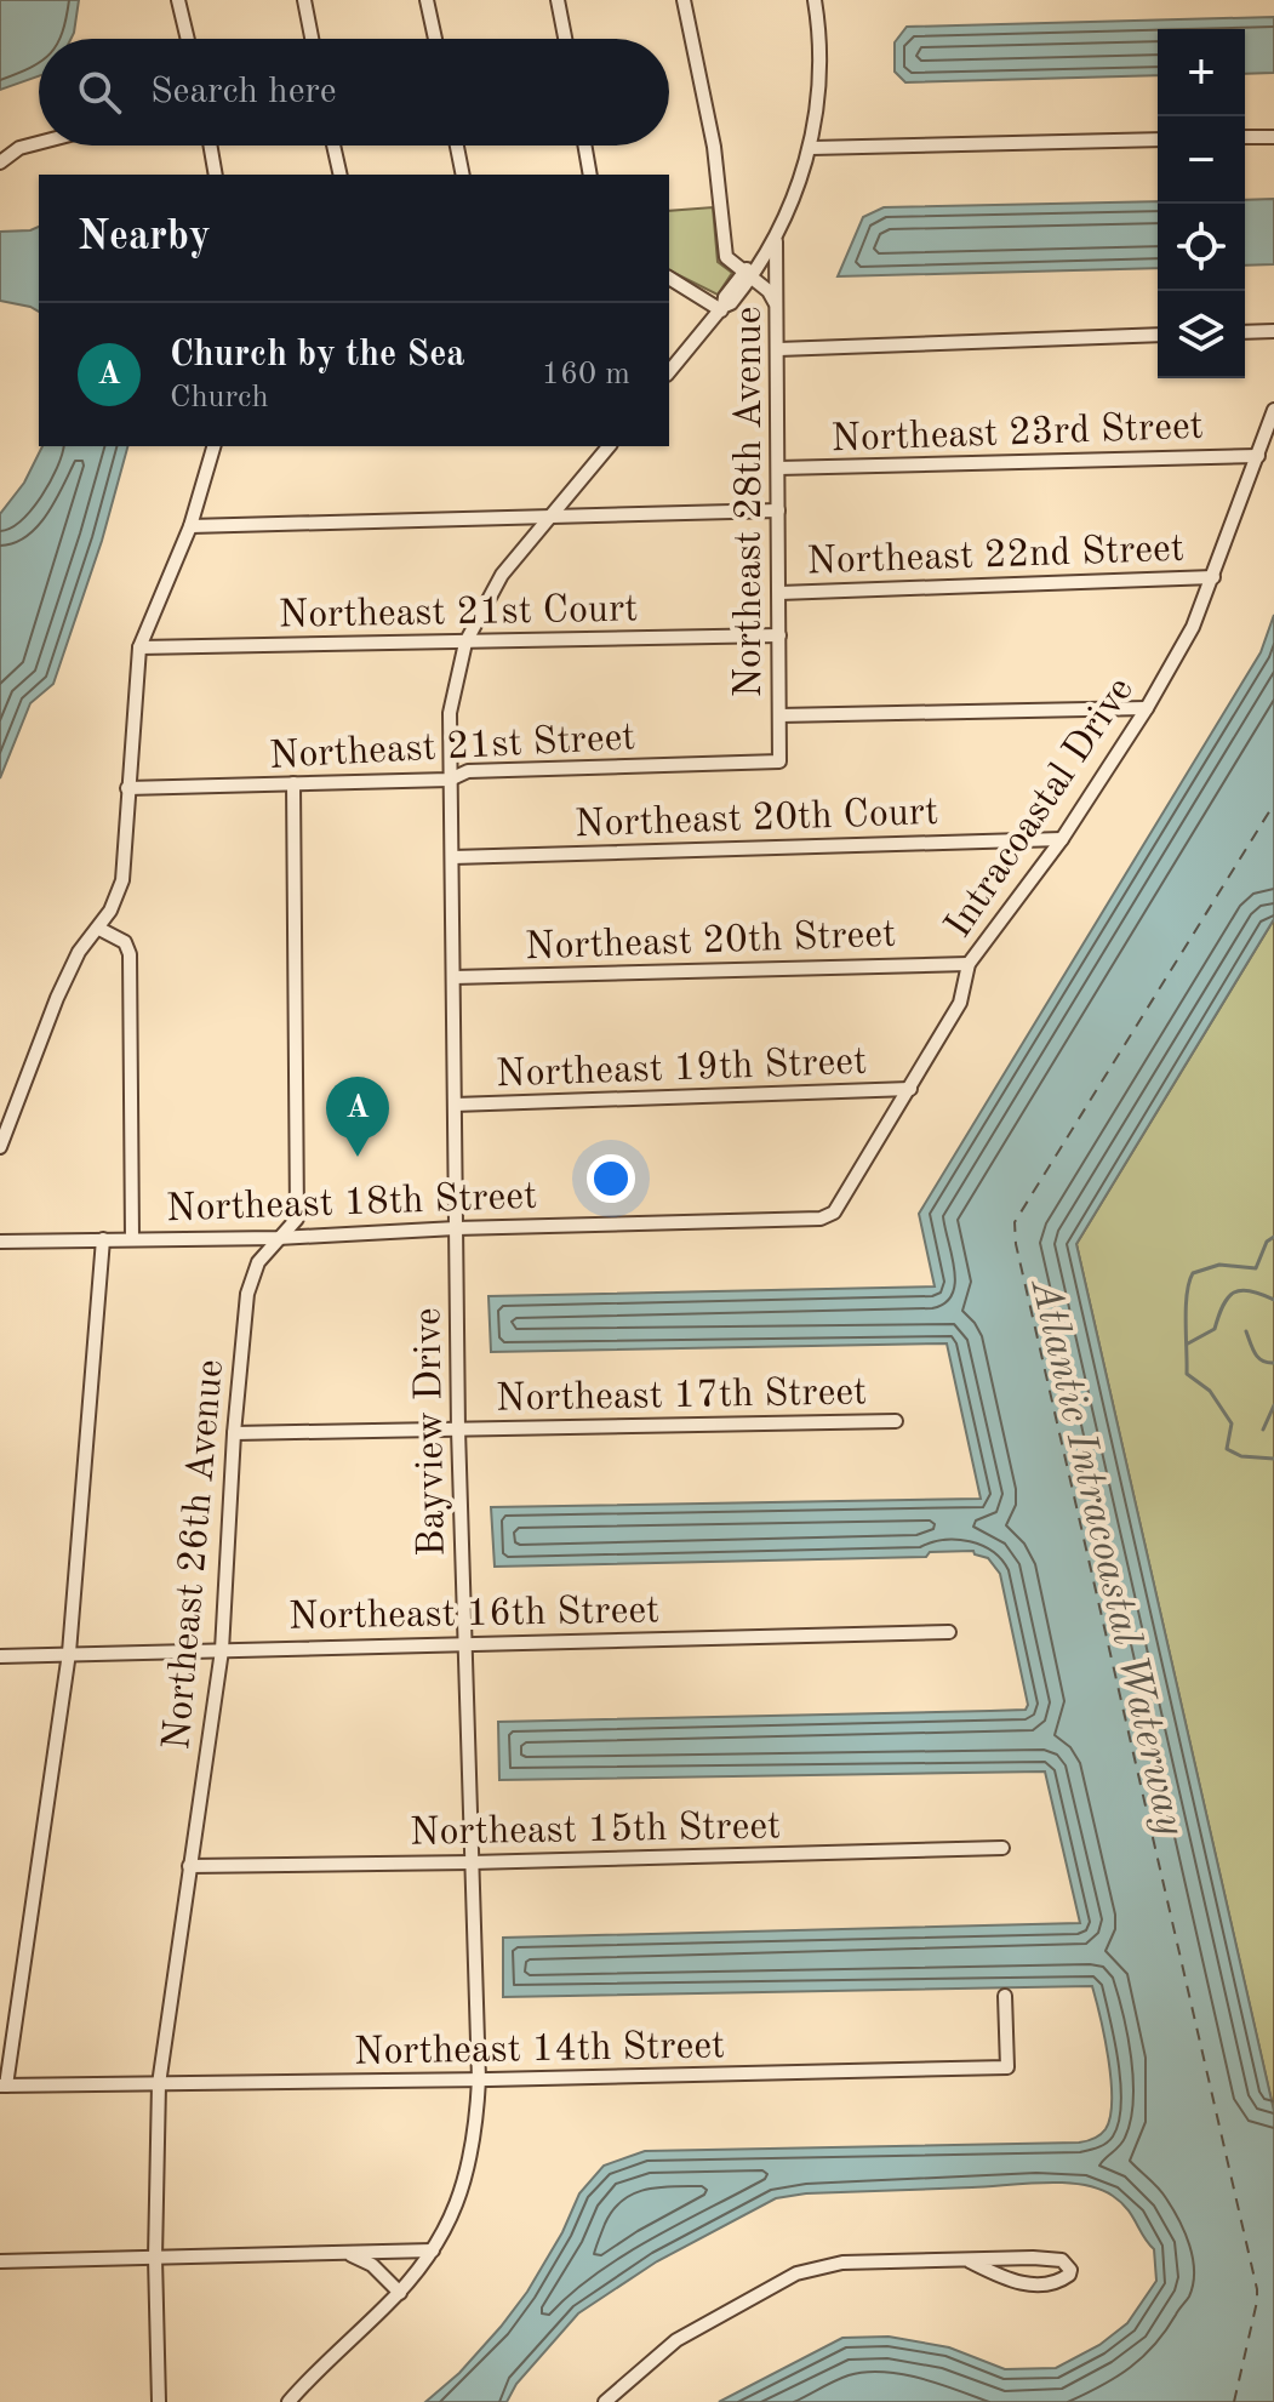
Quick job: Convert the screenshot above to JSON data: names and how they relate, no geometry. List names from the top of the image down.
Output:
{
  "streets": {
    "street": [
      "Northeast 23rd Street",
      "Northeast 28th Avenue",
      "Northeast 22nd Street",
      "Northeast 21st Court",
      "Northeast 21st Street",
      "Intracoastal Drive",
      "Northeast 20th Court",
      "Northeast 20th Street",
      "Northeast 19th Street",
      "Northeast 18th Street",
      "Northeast 17th Street",
      "Bayview Drive",
      "Northeast 26th Avenue",
      "Northeast 16th Street",
      "Northeast 15th Street",
      "Northeast 14th Street"
    ]
  },
  "crossings": [
    ["Northeast 23rd Street", "Northeast 28th Avenue"],
    ["Northeast 23rd Street", "Intracoastal Drive"],
    ["Northeast 28th Avenue", "Northeast 22nd Street"],
    ["Northeast 28th Avenue", "Northeast 21st Court"],
    ["Northeast 28th Avenue", "Northeast 21st Street"],
    ["Northeast 22nd Street", "Intracoastal Drive"],
    ["Northeast 22nd Street", "Bayview Drive"],
    ["Northeast 21st Court", "Bayview Drive"],
    ["Northeast 21st Street", "Bayview Drive"],
    ["Northeast 21st Street", "Northeast 26th Avenue"],
    ["Intracoastal Drive", "Northeast 20th Court"],
    ["Intracoastal Drive", "Northeast 20th Street"],
    ["Intracoastal Drive", "Northeast 19th Street"],
    ["Intracoastal Drive", "Northeast 18th Street"],
    ["Northeast 20th Court", "Bayview Drive"],
    ["Northeast 20th Street", "Bayview Drive"],
    ["Northeast 19th Street", "Bayview Drive"],
    ["Northeast 18th Street", "Bayview Drive"],
    ["Northeast 18th Street", "Northeast 26th Avenue"],
    ["Northeast 17th Street", "Bayview Drive"],
    ["Northeast 17th Street", "Northeast 26th Avenue"],
    ["Bayview Drive", "Northeast 16th Street"],
    ["Bayview Drive", "Northeast 15th Street"],
    ["Bayview Drive", "Northeast 14th Street"],
    ["Northeast 26th Avenue", "Northeast 16th Street"],
    ["Northeast 26th Avenue", "Northeast 15th Street"],
    ["Northeast 26th Avenue", "Northeast 14th Street"]
  ],
  "water": ["Atlantic Intracoastal Waterway"],
  "page": {
    "map_buttons": ["+", "−"],
    "search": "Search here",
    "heading": "Nearby",
    "list": [
      {
        "mark": "A",
        "name": "Church by the Sea",
        "note": "Church",
        "value": "160 m"
      }
    ],
    "pins": "A"
  }
}
